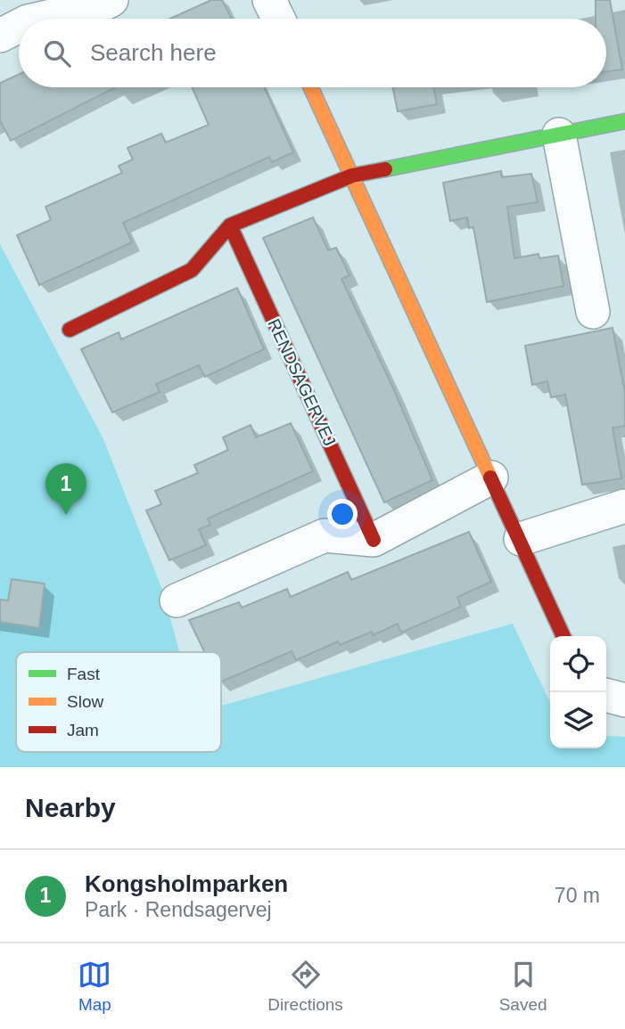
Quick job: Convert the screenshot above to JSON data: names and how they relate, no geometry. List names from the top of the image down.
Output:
{
  "streets": {
    "street": ["RENDSAGERVEJ"]
  },
  "legend": ["Fast", "Slow", "Jam"],
  "page": {
    "search": "Search here",
    "pins": "1",
    "heading": "Nearby",
    "list": [
      {
        "mark": "1",
        "name": "Kongsholmparken",
        "note": "Park · Rendsagervej",
        "value": "70 m"
      }
    ],
    "nav": ["Map", "Directions", "Saved"]
  }
}
